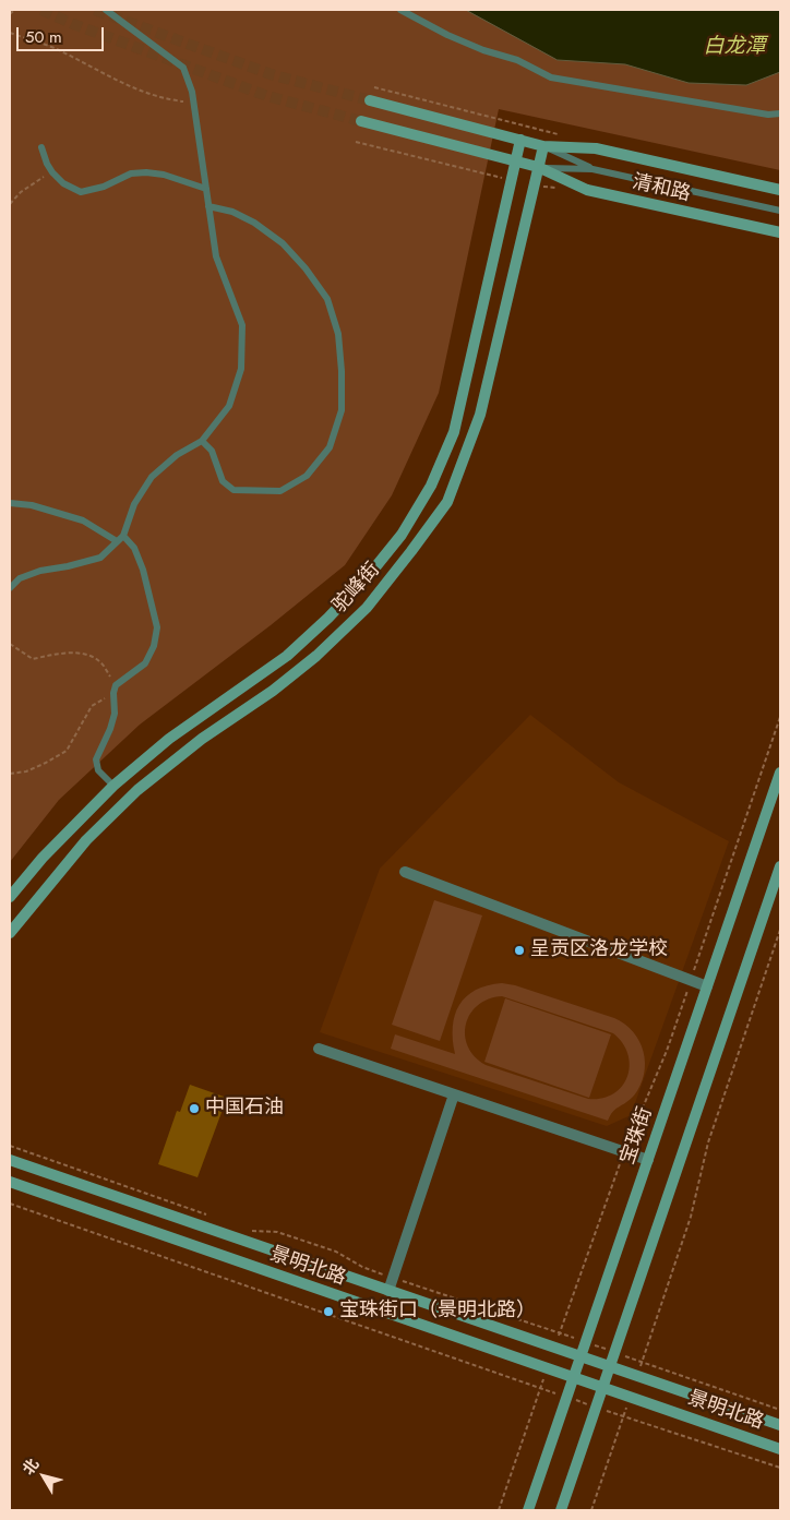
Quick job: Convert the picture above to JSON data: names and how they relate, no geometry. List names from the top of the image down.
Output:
{
  "streets": {
    "main road": [
      "清和路",
      "驼峰街",
      "宝珠街",
      "景明北路"
    ]
  },
  "crossings": [
    ["清和路", "驼峰街"],
    ["宝珠街", "景明北路"]
  ],
  "water": ["白龙潭"],
  "places": ["呈贡区洛龙学校", "中国石油", "宝珠街口（景明北路）"],
  "scale_bar": "50 m",
  "north": "top left"
}
